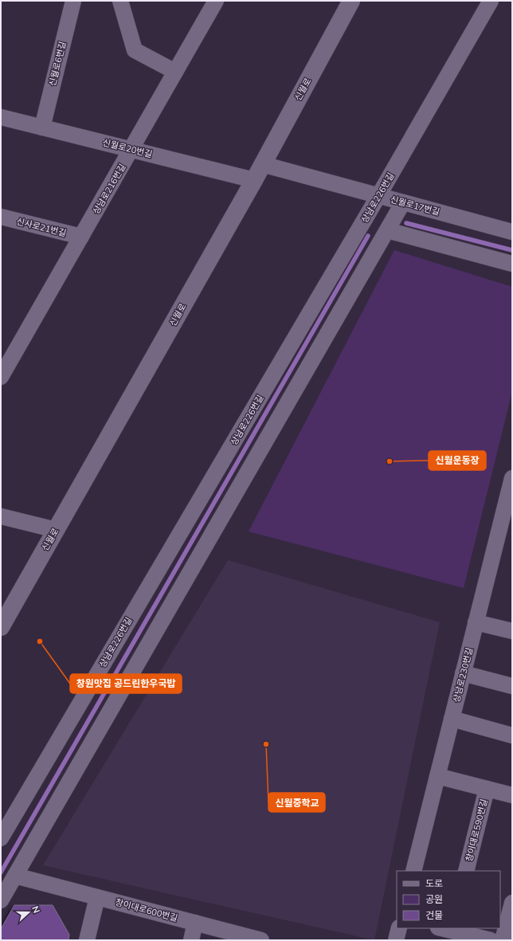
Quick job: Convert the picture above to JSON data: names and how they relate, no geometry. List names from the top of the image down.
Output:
{
  "streets": {
    "street": [
      "신월로6번길",
      "신월로",
      "신월로20번길",
      "상남로216번길",
      "상남로226번길",
      "신월로17번길",
      "신사로21번길",
      "상남로230번길",
      "창이대로590번길",
      "창이대로600번길"
    ]
  },
  "crossings": [
    ["신월로6번길", "신월로20번길"],
    ["신월로", "신월로20번길"],
    ["신월로", "신월로17번길"],
    ["신월로20번길", "상남로216번길"],
    ["상남로216번길", "신사로21번길"],
    ["상남로226번길", "신월로17번길"],
    ["상남로230번길", "창이대로590번길"]
  ],
  "places": ["신월운동장", "창원맛집 공드린한우국밥", "신월중학교"],
  "legend": ["도로", "공원", "건물"],
  "north": "right"
}
